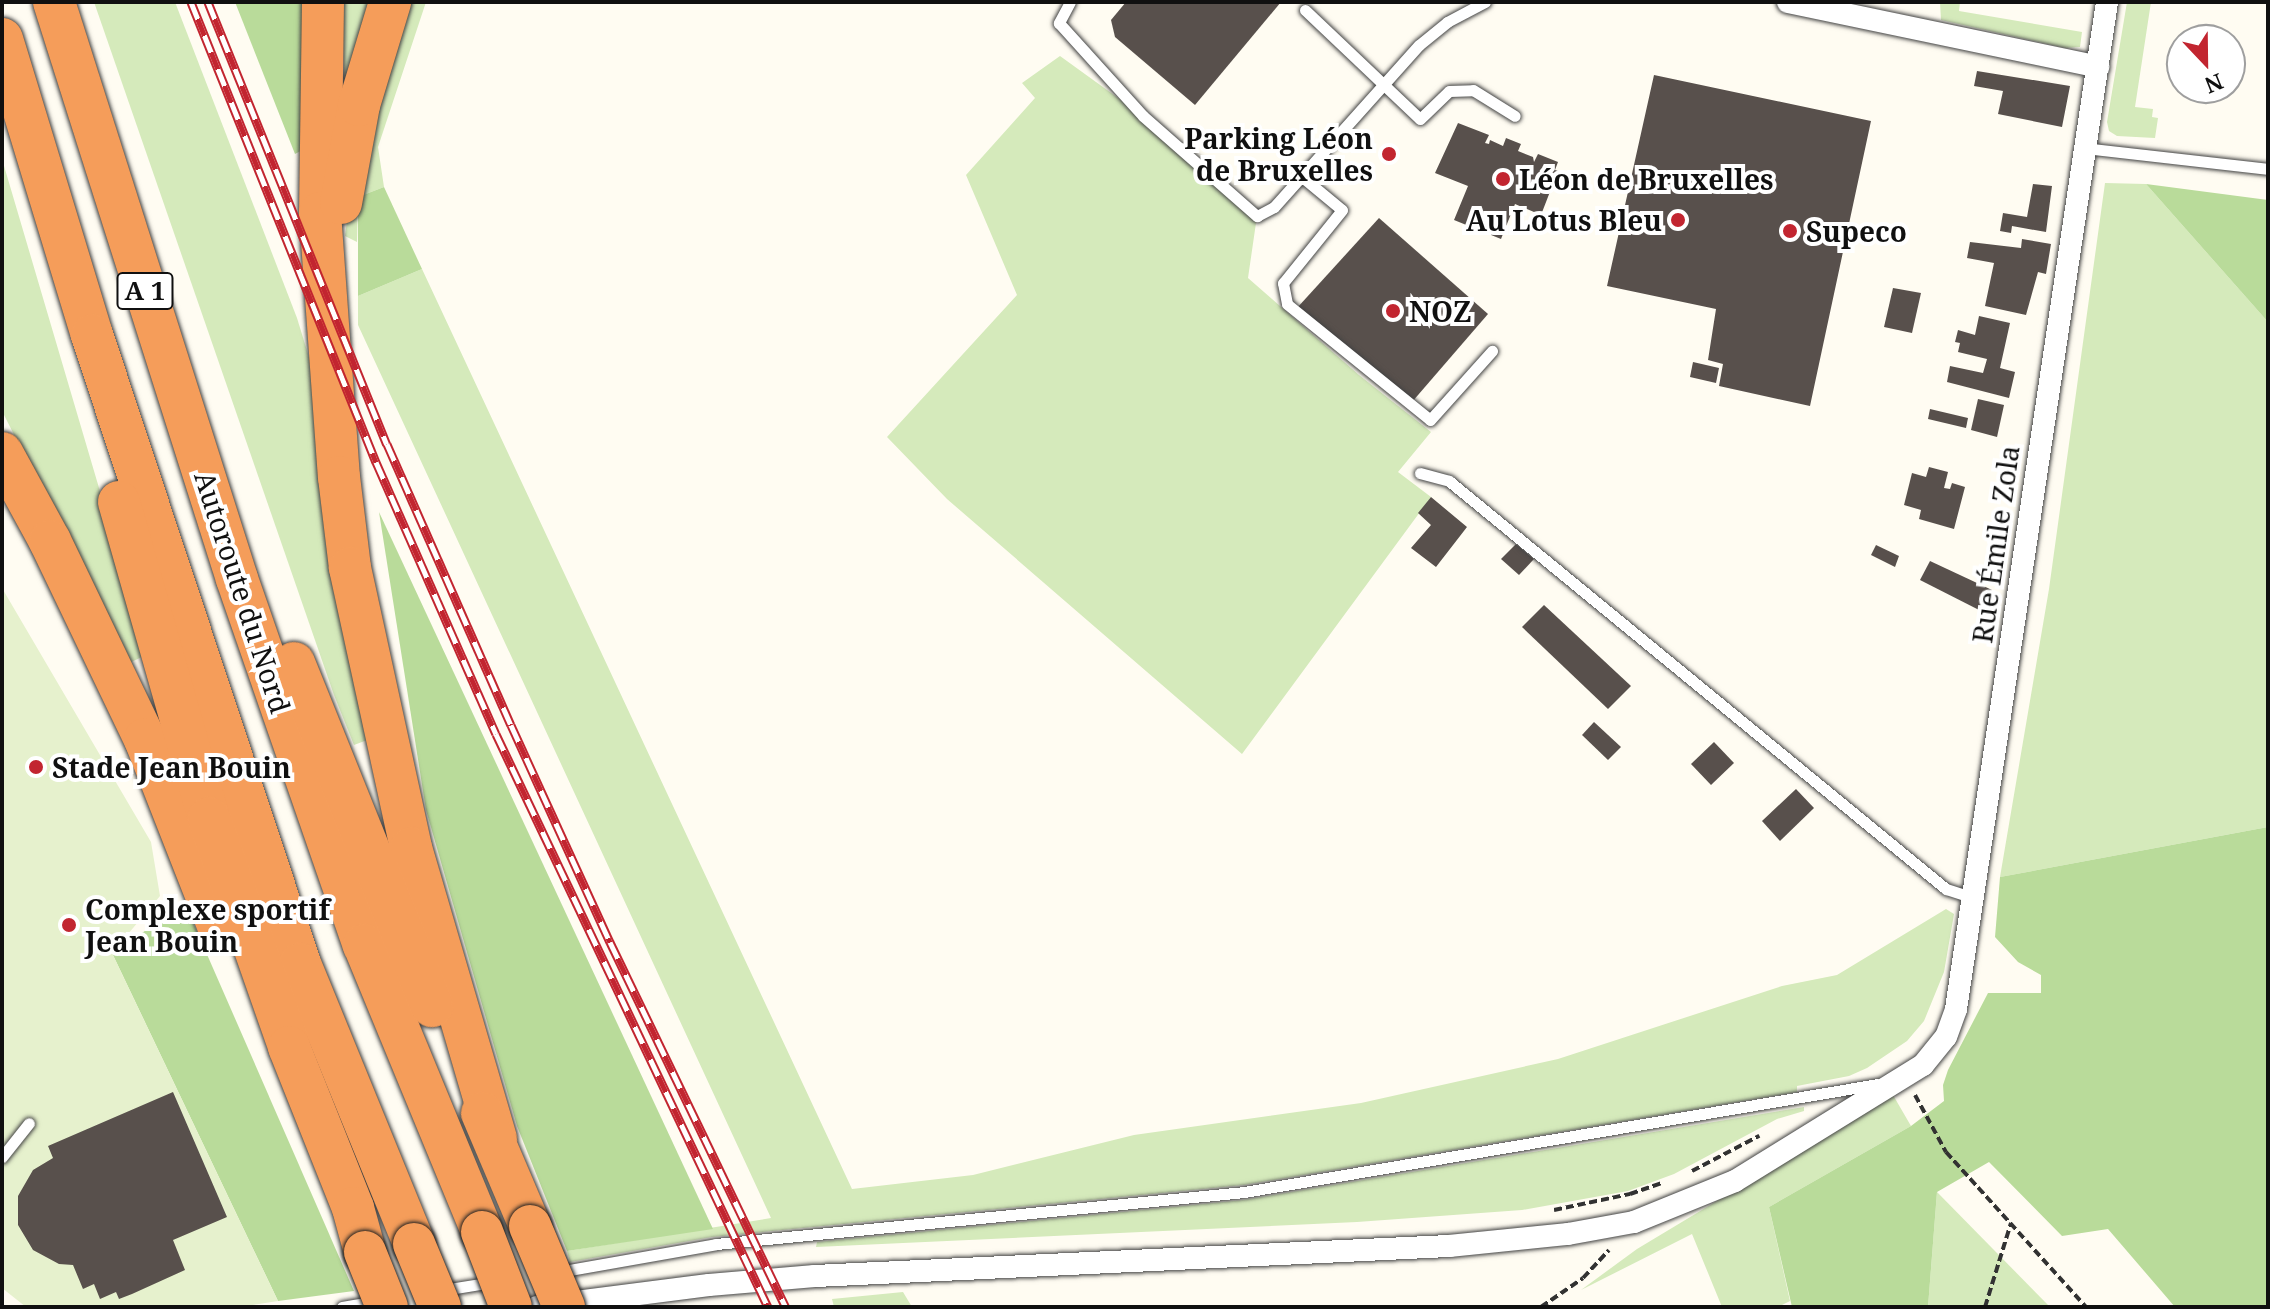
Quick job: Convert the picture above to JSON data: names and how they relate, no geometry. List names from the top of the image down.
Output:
{
  "streets": {
    "highway": ["A 1", "Autoroute du Nord"],
    "street": ["Rue Émile Zola"]
  },
  "places": [
    "Parking Léon de Bruxelles",
    "Léon de Bruxelles",
    "Au Lotus Bleu",
    "Supeco",
    "NOZ",
    "Stade Jean Bouin",
    "Complexe sportif Jean Bouin"
  ],
  "north": "bottom"
}
